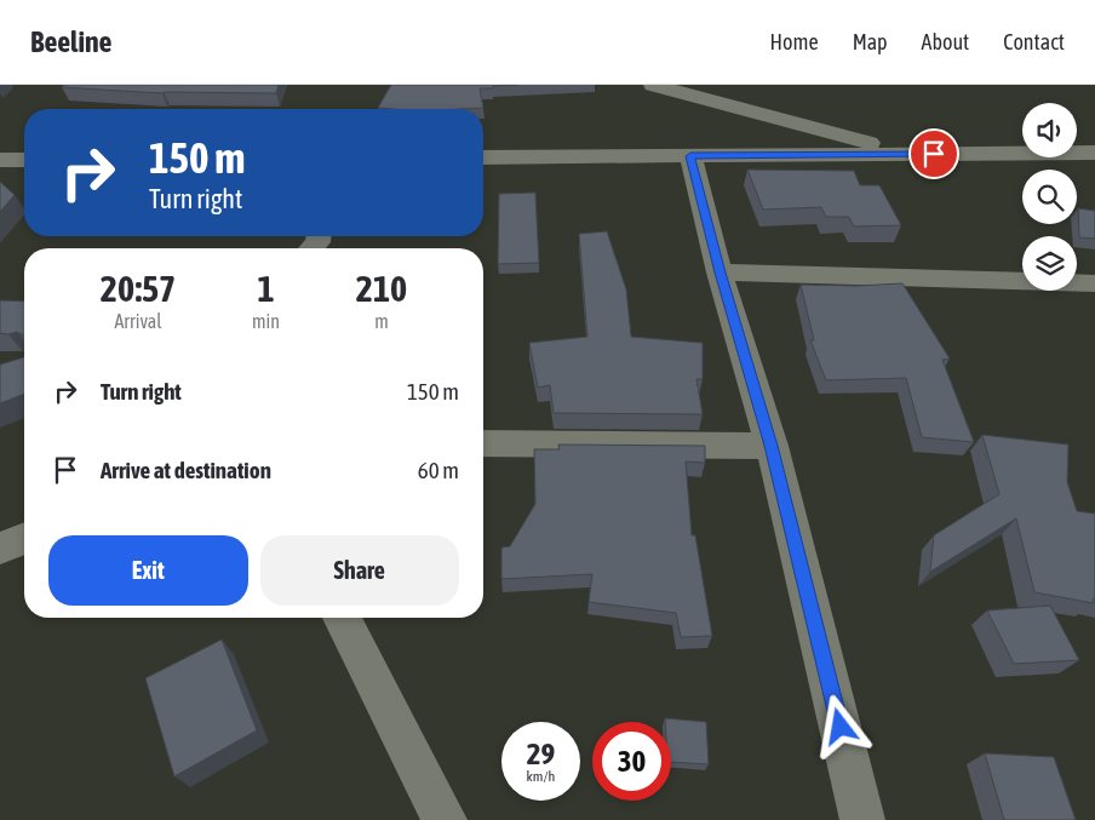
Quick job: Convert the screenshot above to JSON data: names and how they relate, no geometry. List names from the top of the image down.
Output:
{
  "page": {
    "header": "Beeline",
    "nav": [
      "Home",
      "Map",
      "About",
      "Contact"
    ],
    "turn": ["150 m", "Turn right"],
    "eta": [
      "20:57",
      "Arrival",
      "1",
      "min",
      "210",
      "m"
    ],
    "list": [
      {
        "name": "Turn right",
        "value": "150 m"
      },
      {
        "name": "Arrive at destination",
        "value": "60 m"
      }
    ],
    "buttons": ["Exit", "Share"],
    "speed": "29 km/h",
    "limit": "30"
  }
}
